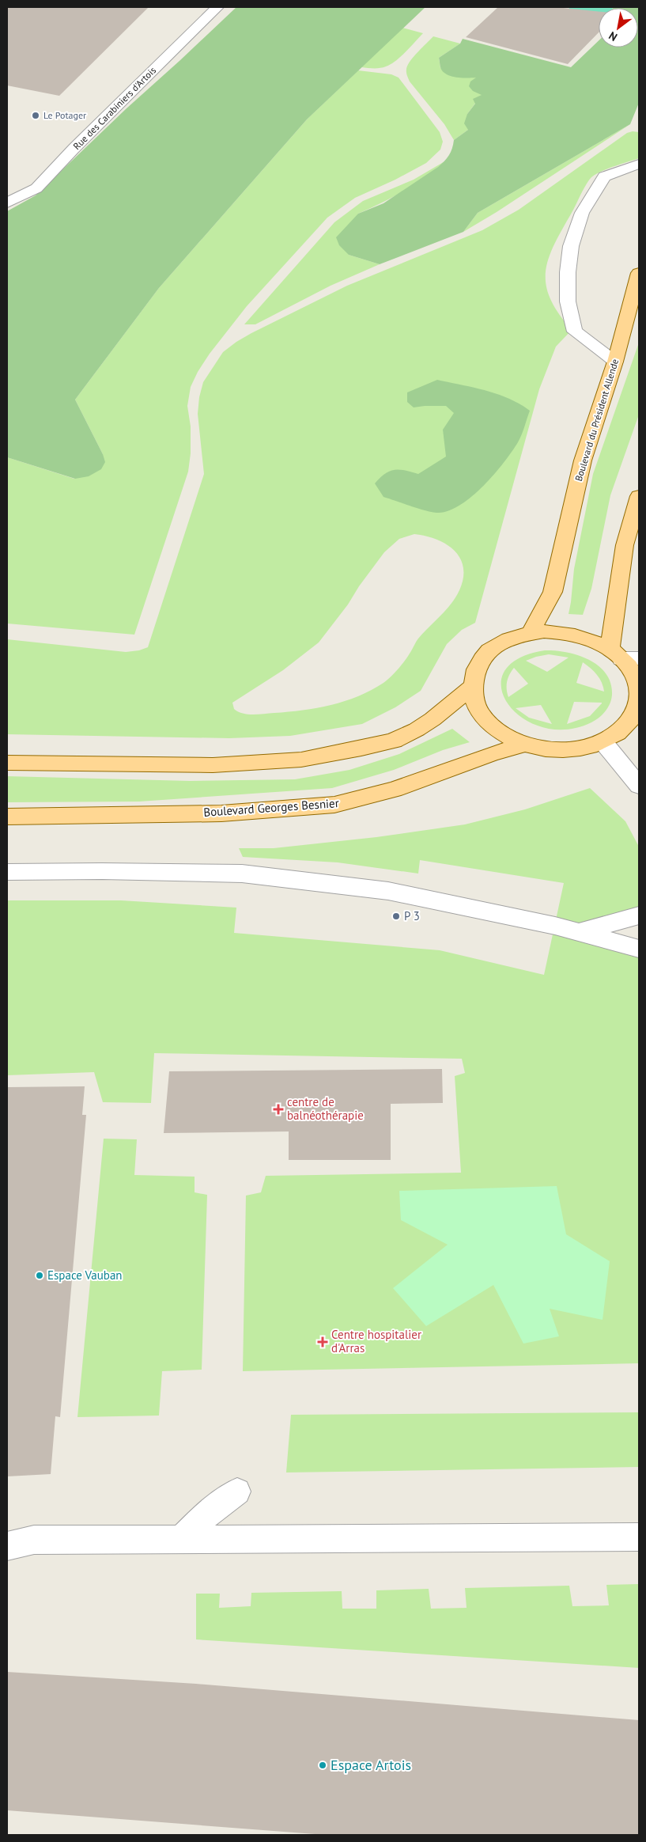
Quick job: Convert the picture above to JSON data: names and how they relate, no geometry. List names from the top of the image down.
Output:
{
  "streets": {
    "main road": ["Boulevard du Président Allende", "Boulevard Georges Besnier"],
    "street": ["Rue des Carabiniers d'Artois"]
  },
  "places": {
    "other": [
      "Le Potager",
      "P 3",
      "Espace Vauban",
      "Espace Artois"
    ],
    "health": ["centre de balnéothérapie", "Centre hospitalier d'Arras"]
  },
  "north": "bottom left"
}
